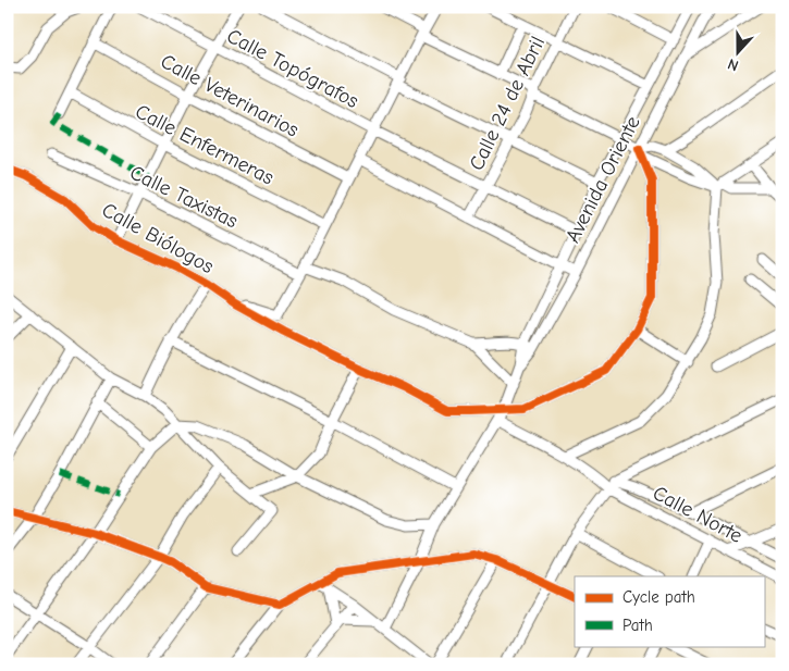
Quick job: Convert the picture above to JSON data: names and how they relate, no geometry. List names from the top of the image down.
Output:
{
  "streets": {
    "street": [
      "Calle Topógrafos",
      "Calle Veterinarios",
      "Calle 24 de Abril",
      "Calle Enfermeras",
      "Avenida Oriente",
      "Calle Taxistas",
      "Calle Biólogos",
      "Calle Norte"
    ]
  },
  "crossings": [
    ["Calle Topógrafos", "Calle 24 de Abril"],
    ["Calle Topógrafos", "Avenida Oriente"],
    ["Calle Topógrafos", "Calle Biólogos"],
    ["Calle Veterinarios", "Calle Biólogos"],
    ["Calle Enfermeras", "Calle Biólogos"],
    ["Avenida Oriente", "Calle Norte"],
    ["Calle Taxistas", "Calle Biólogos"]
  ],
  "legend": ["Cycle path", "Path"],
  "north": "bottom"
}
